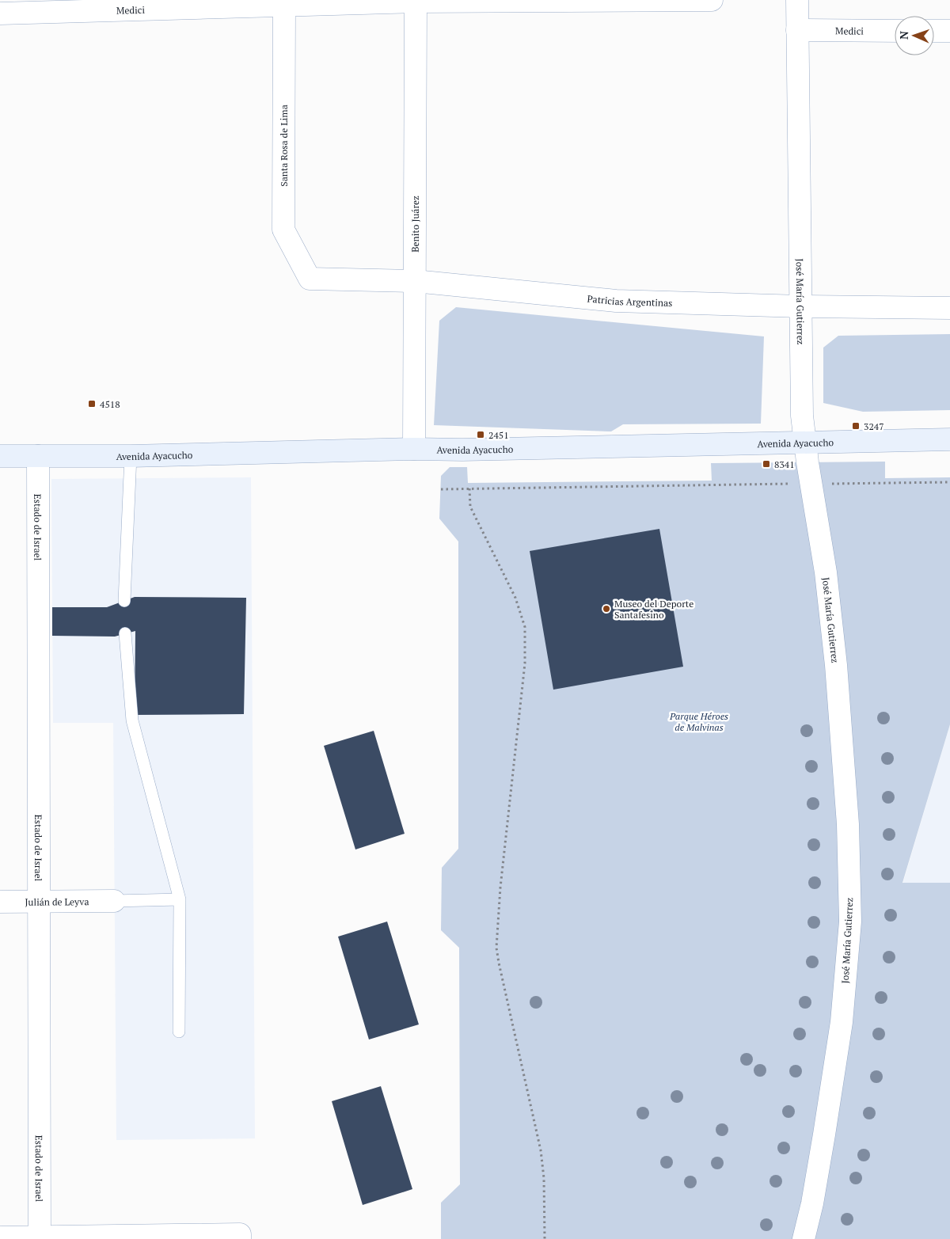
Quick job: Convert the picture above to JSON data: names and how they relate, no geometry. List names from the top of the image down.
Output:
{
  "streets": {
    "main road": ["Avenida Ayacucho"],
    "street": [
      "Medici",
      "Santa Rosa de Lima",
      "Benito Juárez",
      "Patricias Argentinas",
      "José María Gutierrez",
      "Estado de Israel",
      "Julián de Leyva"
    ]
  },
  "crossings": [
    ["Medici", "Santa Rosa de Lima"],
    ["Medici", "Benito Juárez"],
    ["Medici", "José María Gutierrez"],
    ["Santa Rosa de Lima", "Patricias Argentinas"],
    ["Benito Juárez", "Patricias Argentinas"],
    ["Benito Juárez", "Avenida Ayacucho"],
    ["Patricias Argentinas", "José María Gutierrez"],
    ["José María Gutierrez", "Avenida Ayacucho"],
    ["Avenida Ayacucho", "Estado de Israel"],
    ["Estado de Israel", "Julián de Leyva"]
  ],
  "parks": ["Parque Héroes de Malvinas"],
  "places": {
    "transit": [
      "4518",
      "3247",
      "2451",
      "8341"
    ],
    "other": ["Museo del Deporte Santafesino"]
  },
  "north": "left"
}
